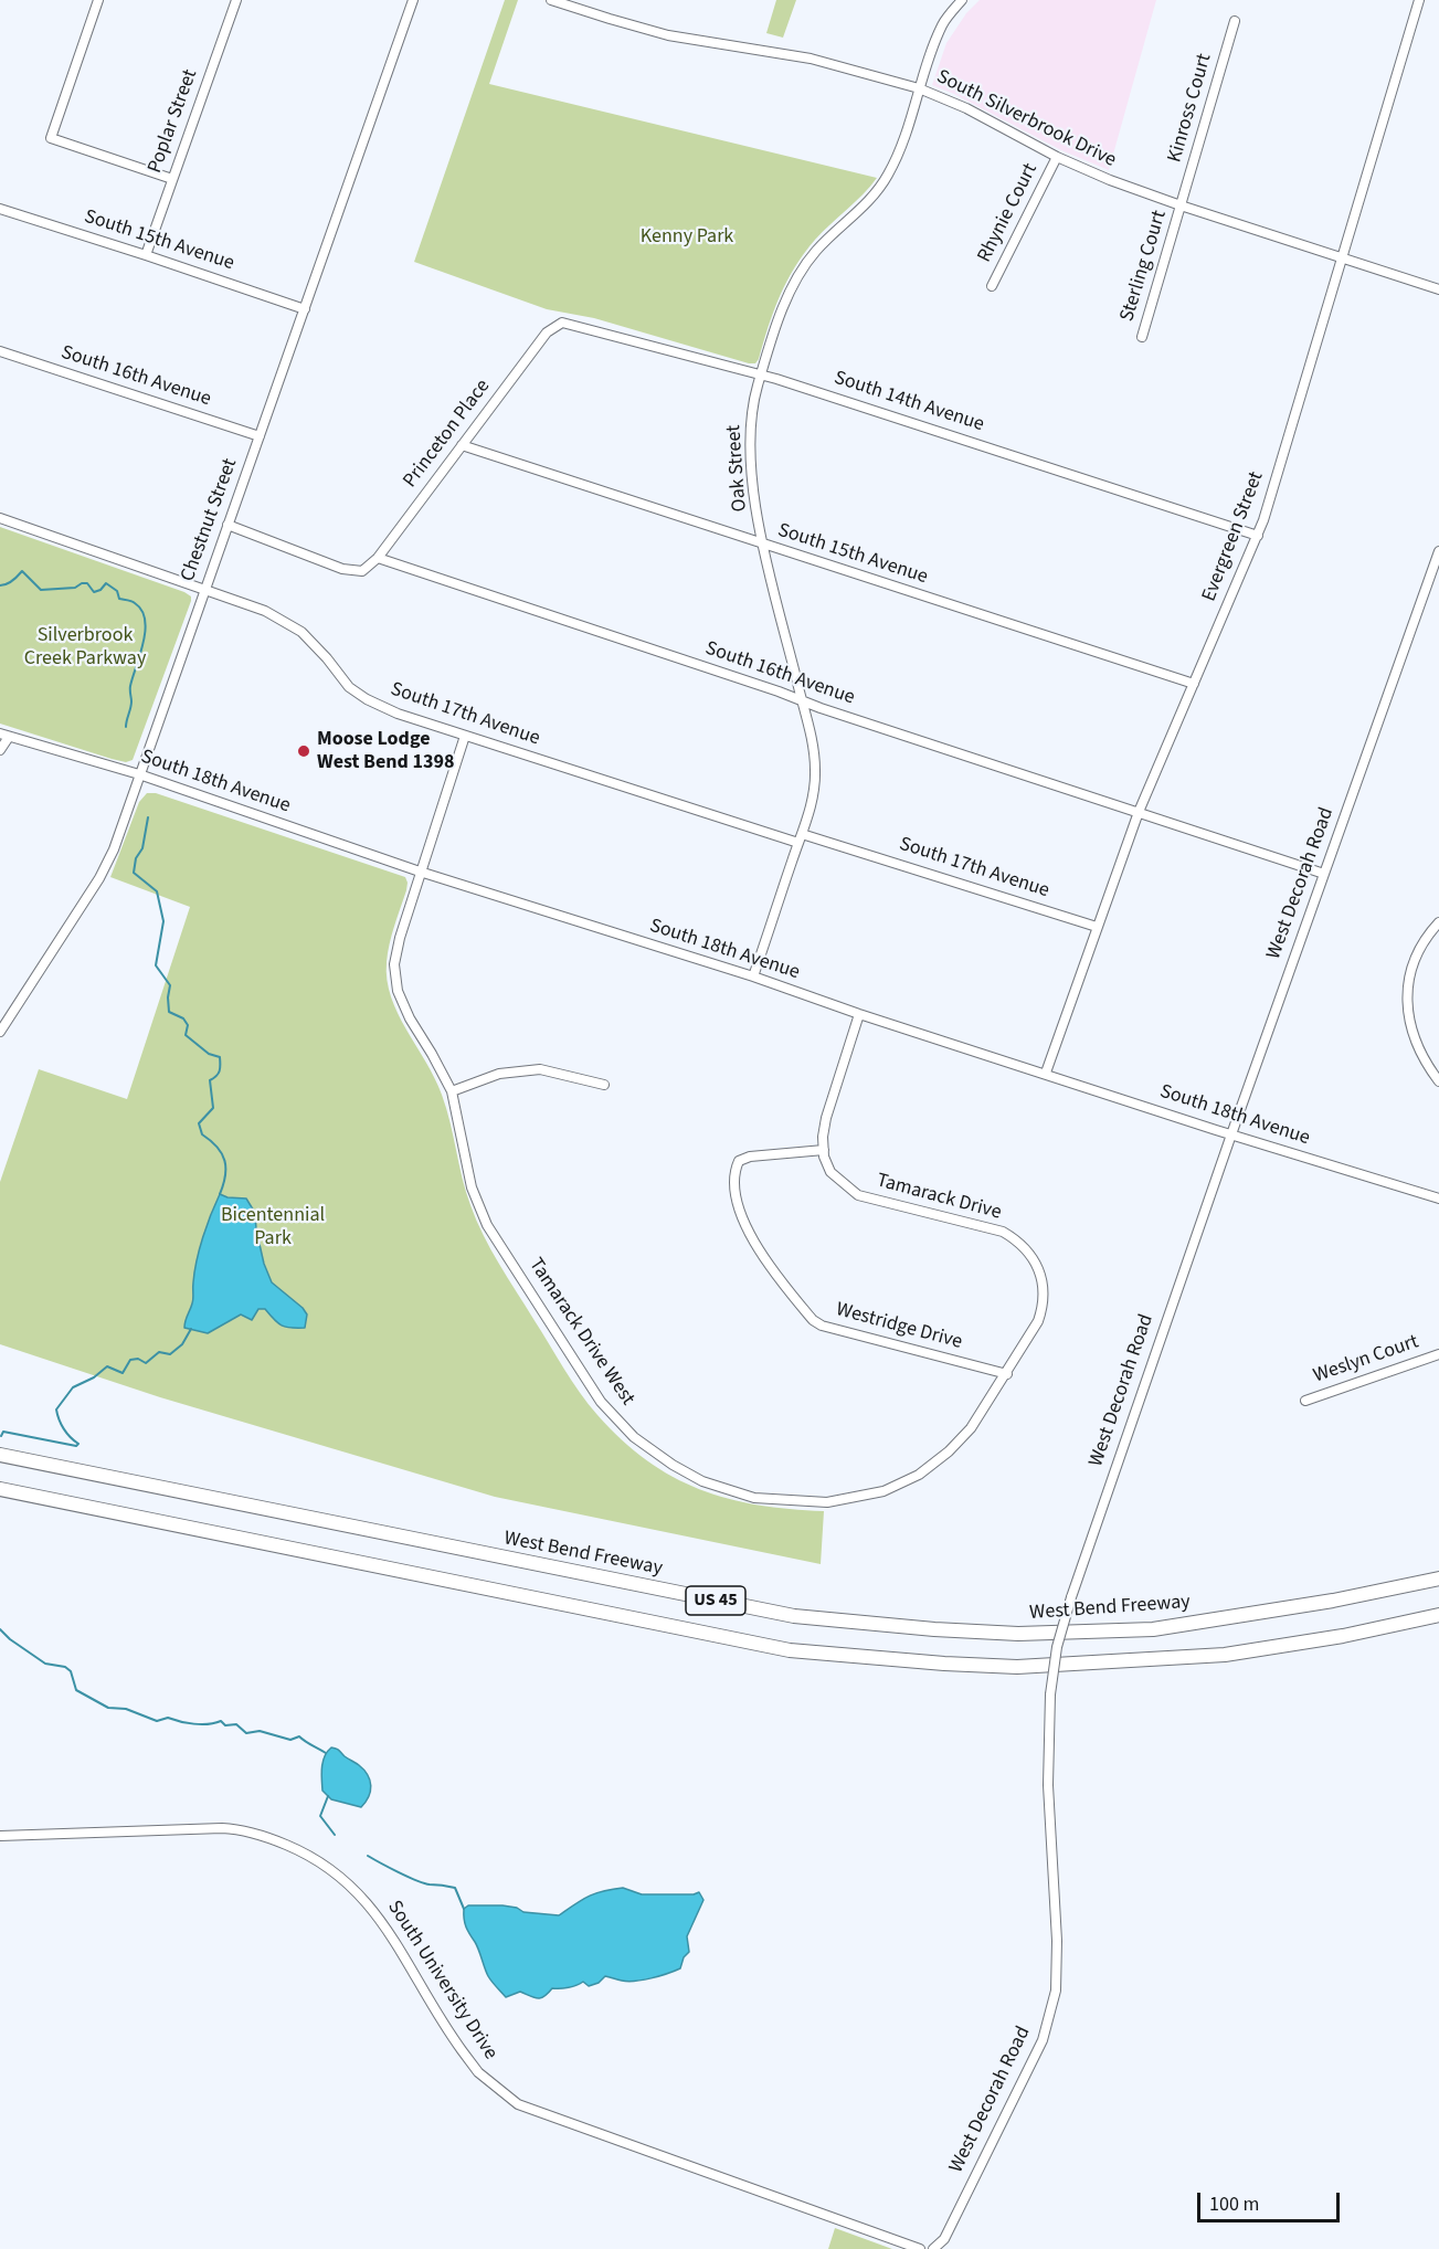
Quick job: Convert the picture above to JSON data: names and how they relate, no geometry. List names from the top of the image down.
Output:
{
  "streets": {
    "highway": ["West Bend Freeway", "US 45"],
    "street": [
      "Kinross Court",
      "South Silverbrook Drive",
      "Poplar Street",
      "Rhynie Court",
      "South 15th Avenue",
      "Sterling Court",
      "South 16th Avenue",
      "South 14th Avenue",
      "Princeton Place",
      "Oak Street",
      "Chestnut Street",
      "Evergreen Street",
      "South 17th Avenue",
      "South 18th Avenue",
      "West Decorah Road",
      "Tamarack Drive",
      "Westridge Drive",
      "Tamarack Drive West",
      "Weslyn Court",
      "South University Drive"
    ]
  },
  "crossings": [
    ["Kinross Court", "South Silverbrook Drive"],
    ["Kinross Court", "Sterling Court"],
    ["South Silverbrook Drive", "Rhynie Court"],
    ["South Silverbrook Drive", "Sterling Court"],
    ["South Silverbrook Drive", "Oak Street"],
    ["South Silverbrook Drive", "Evergreen Street"],
    ["Poplar Street", "South 15th Avenue"],
    ["South 15th Avenue", "Princeton Place"],
    ["South 15th Avenue", "Oak Street"],
    ["South 15th Avenue", "Chestnut Street"],
    ["South 15th Avenue", "Evergreen Street"],
    ["South 16th Avenue", "Princeton Place"],
    ["South 16th Avenue", "Oak Street"],
    ["South 16th Avenue", "Chestnut Street"],
    ["South 16th Avenue", "Evergreen Street"],
    ["South 16th Avenue", "West Decorah Road"],
    ["South 14th Avenue", "Princeton Place"],
    ["South 14th Avenue", "Oak Street"],
    ["South 14th Avenue", "Evergreen Street"],
    ["Oak Street", "South 17th Avenue"],
    ["Oak Street", "South 18th Avenue"],
    ["Chestnut Street", "South 17th Avenue"],
    ["Chestnut Street", "South 18th Avenue"],
    ["Evergreen Street", "South 17th Avenue"],
    ["Evergreen Street", "South 18th Avenue"],
    ["South 17th Avenue", "Tamarack Drive West"],
    ["South 18th Avenue", "West Decorah Road"],
    ["South 18th Avenue", "Tamarack Drive West"],
    ["Tamarack Drive", "Westridge Drive"],
    ["Tamarack Drive", "Tamarack Drive West"],
    ["Westridge Drive", "Tamarack Drive West"]
  ],
  "parks": ["Kenny Park", "Silverbrook Creek Parkway", "Bicentennial Park"],
  "places": ["Moose Lodge West Bend 1398"],
  "scale_bar": "100 m"
}
